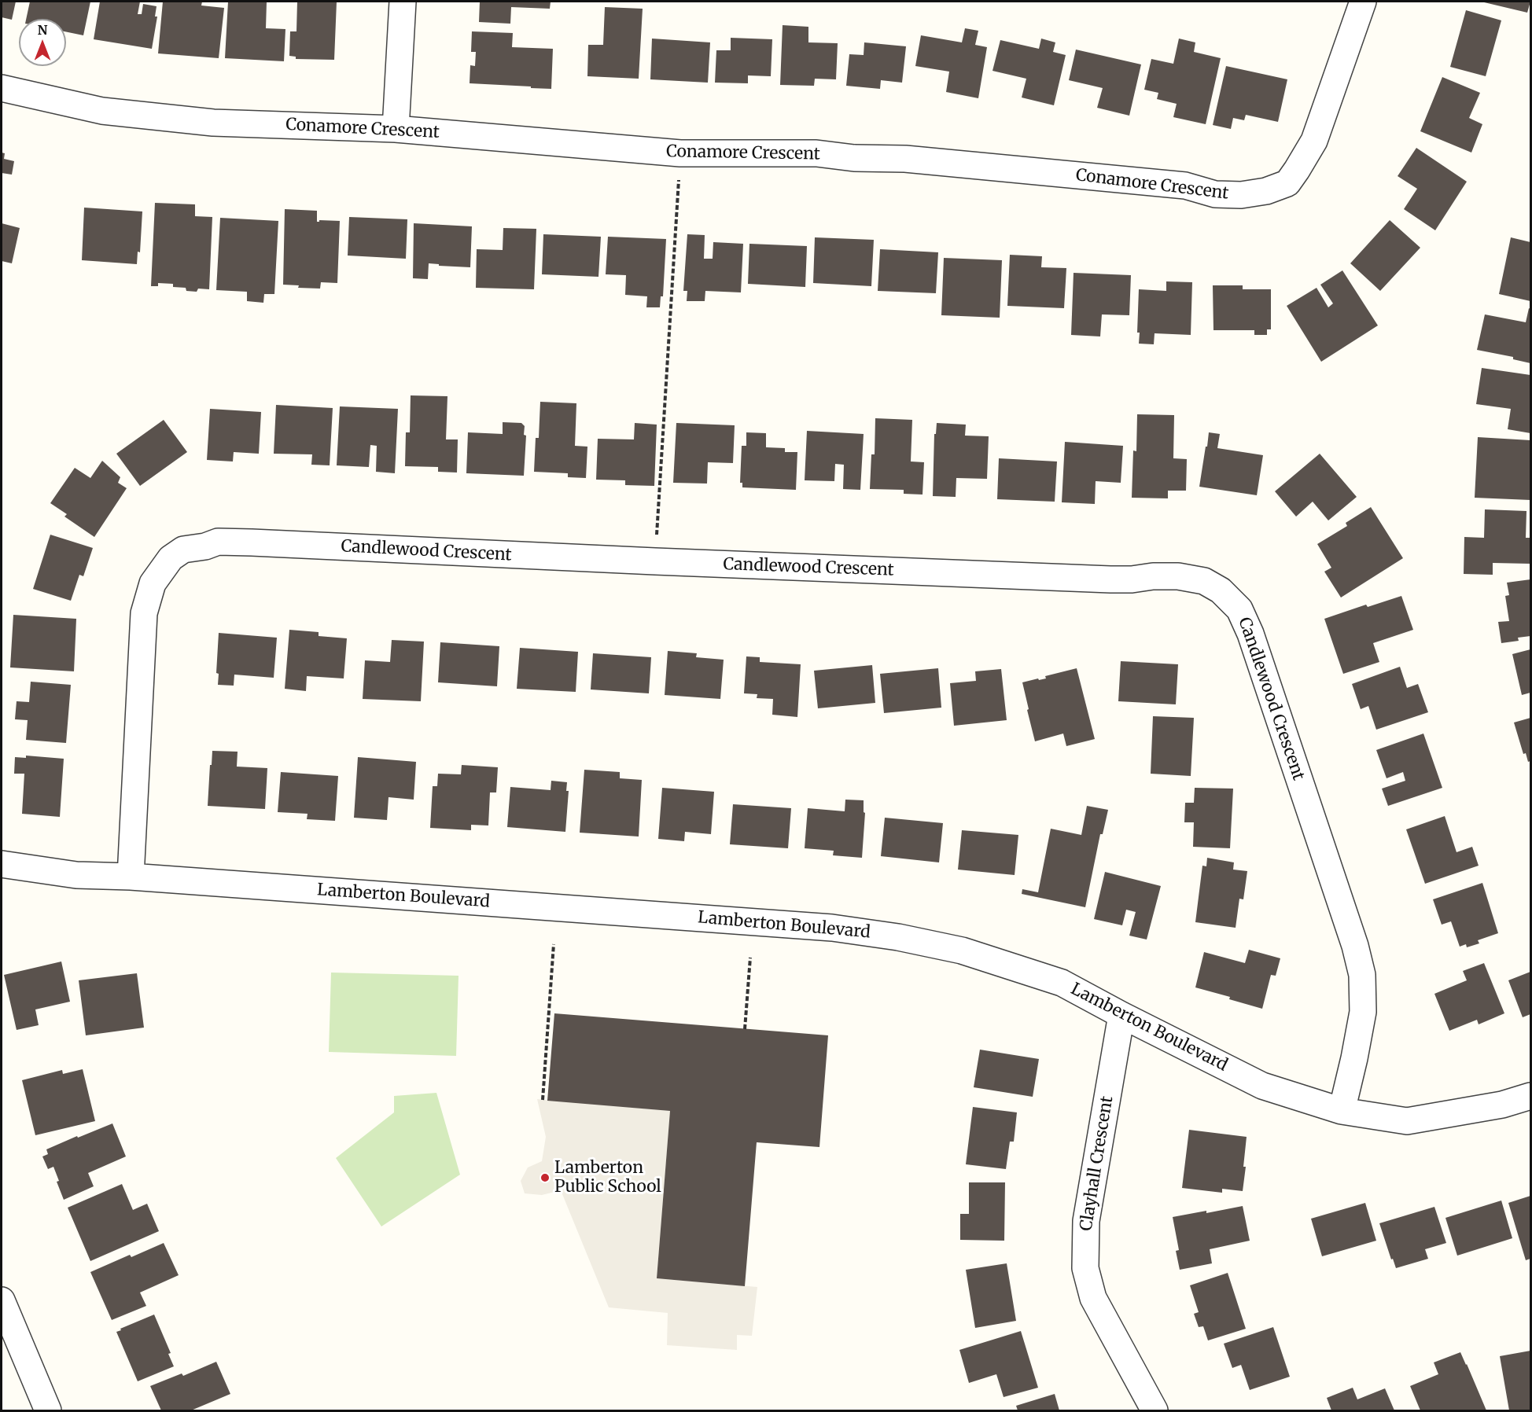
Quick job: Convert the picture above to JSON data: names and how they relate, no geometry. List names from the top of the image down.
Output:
{
  "streets": {
    "street": [
      "Conamore Crescent",
      "Candlewood Crescent",
      "Lamberton Boulevard",
      "Clayhall Crescent"
    ]
  },
  "crossings": [
    ["Candlewood Crescent", "Lamberton Boulevard"],
    ["Lamberton Boulevard", "Clayhall Crescent"]
  ],
  "places": ["Lamberton Public School"],
  "north": "top"
}
